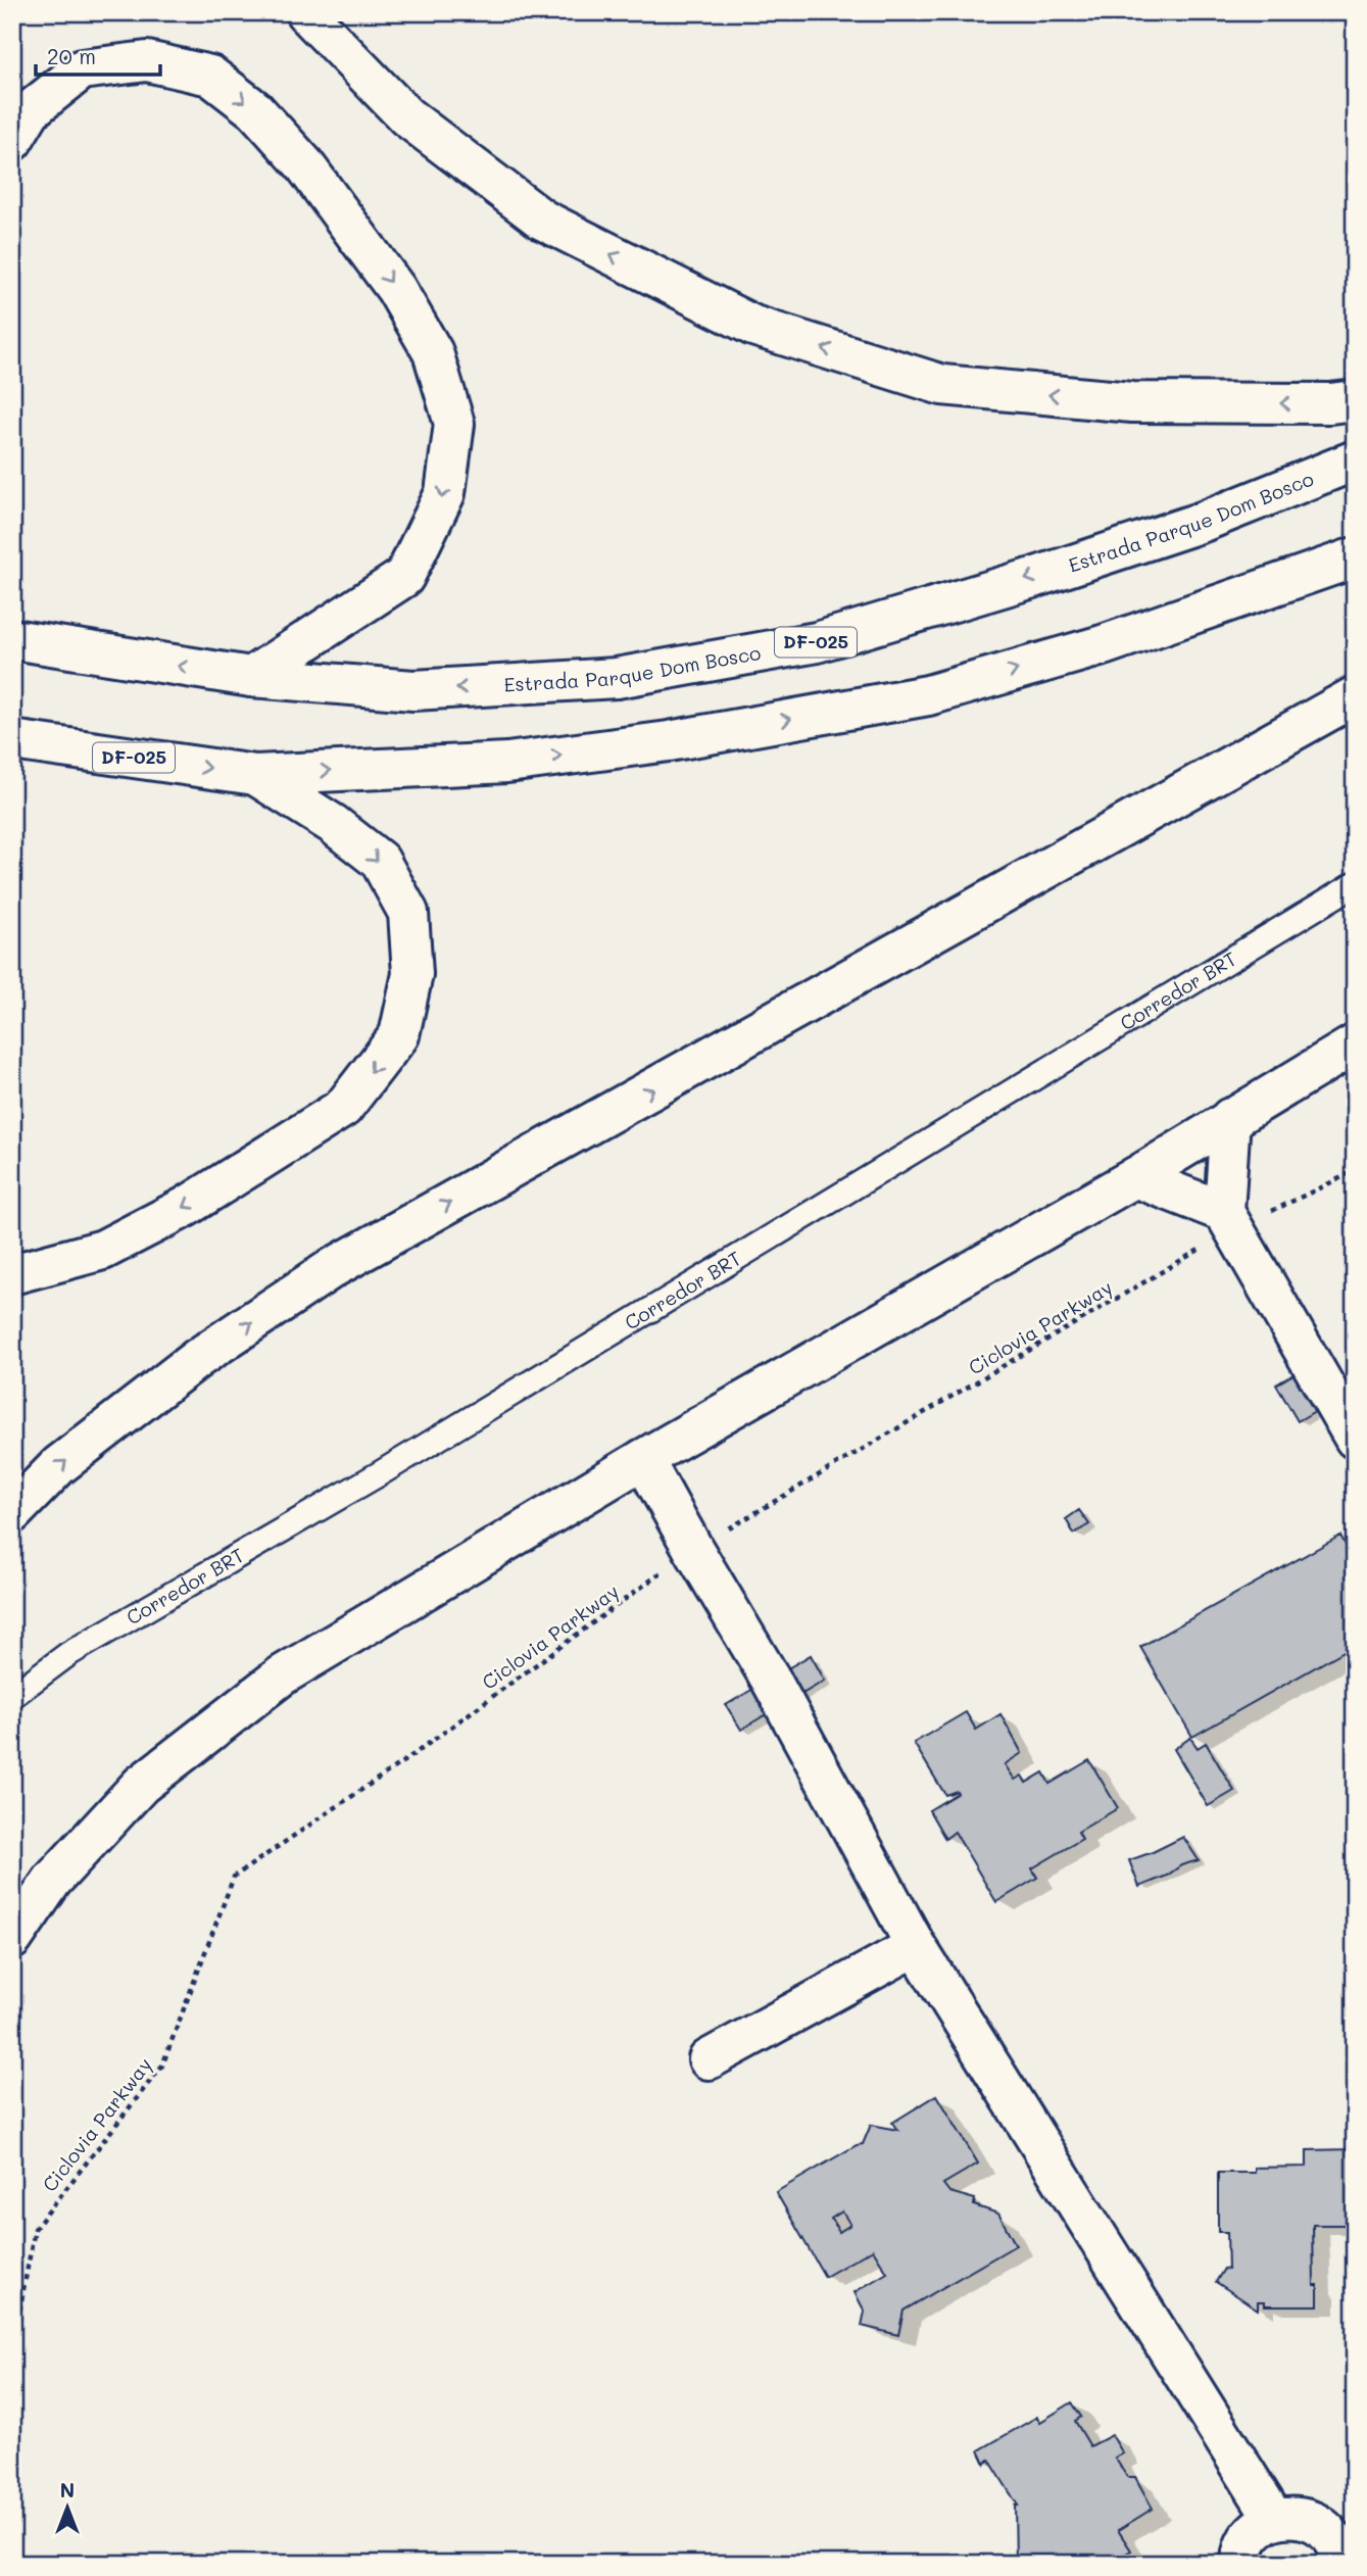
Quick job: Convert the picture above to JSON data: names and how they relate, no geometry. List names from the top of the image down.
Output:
{
  "streets": {
    "main road": ["Estrada Parque Dom Bosco", "DF-025"],
    "lane": ["Corredor BRT"],
    "path": ["Ciclovia Parkway"]
  },
  "scale_bar": "20 m",
  "north": "top"
}
